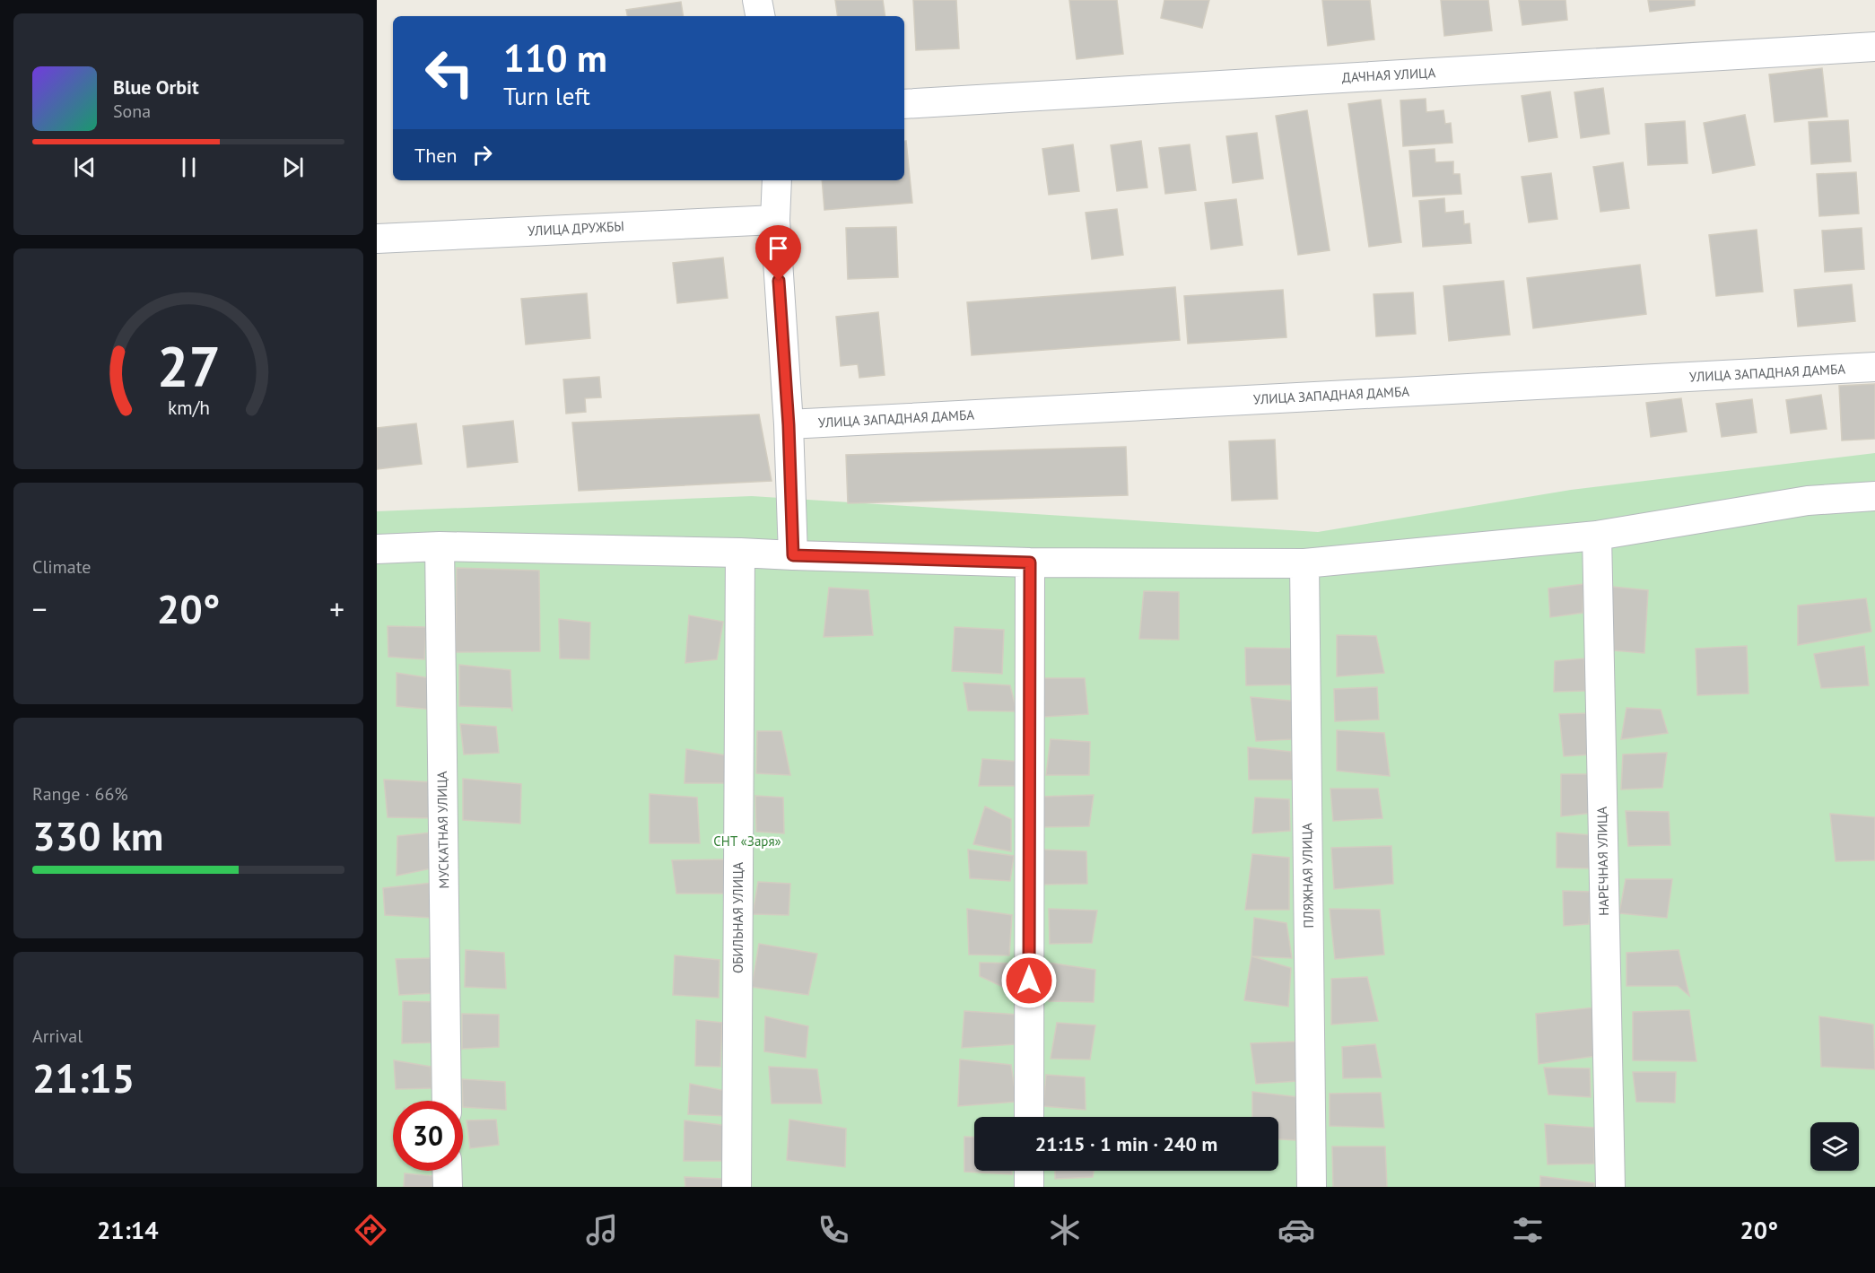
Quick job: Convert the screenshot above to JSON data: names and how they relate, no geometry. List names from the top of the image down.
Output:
{
  "streets": {
    "street": [
      "ДАЧНАЯ УЛИЦА",
      "УЛИЦА ДРУЖБЫ",
      "УЛИЦА ЗАПАДНАЯ ДАМБА",
      "МУСКАТНАЯ УЛИЦА",
      "НАРЕЧНАЯ УЛИЦА",
      "ПЛЯЖНАЯ УЛИЦА",
      "ОБИЛЬНАЯ УЛИЦА"
    ]
  },
  "parks": ["СНТ «Заря»"],
  "page": {
    "turn": ["110 m", "Turn left"],
    "song": ["Blue Orbit", "Sona"],
    "then": "Then",
    "tile": [
      "Climate",
      ["Range · 66%", "330 km"],
      ["Arrival", "21:15"]
    ],
    "heat": ["−", "20°", "+"],
    "limit": "30",
    "trip": "21:15 · 1 min · 240 m",
    "tabs": ["21:14", "20°"],
    "gauge": ["27", "km/h"]
  }
}
